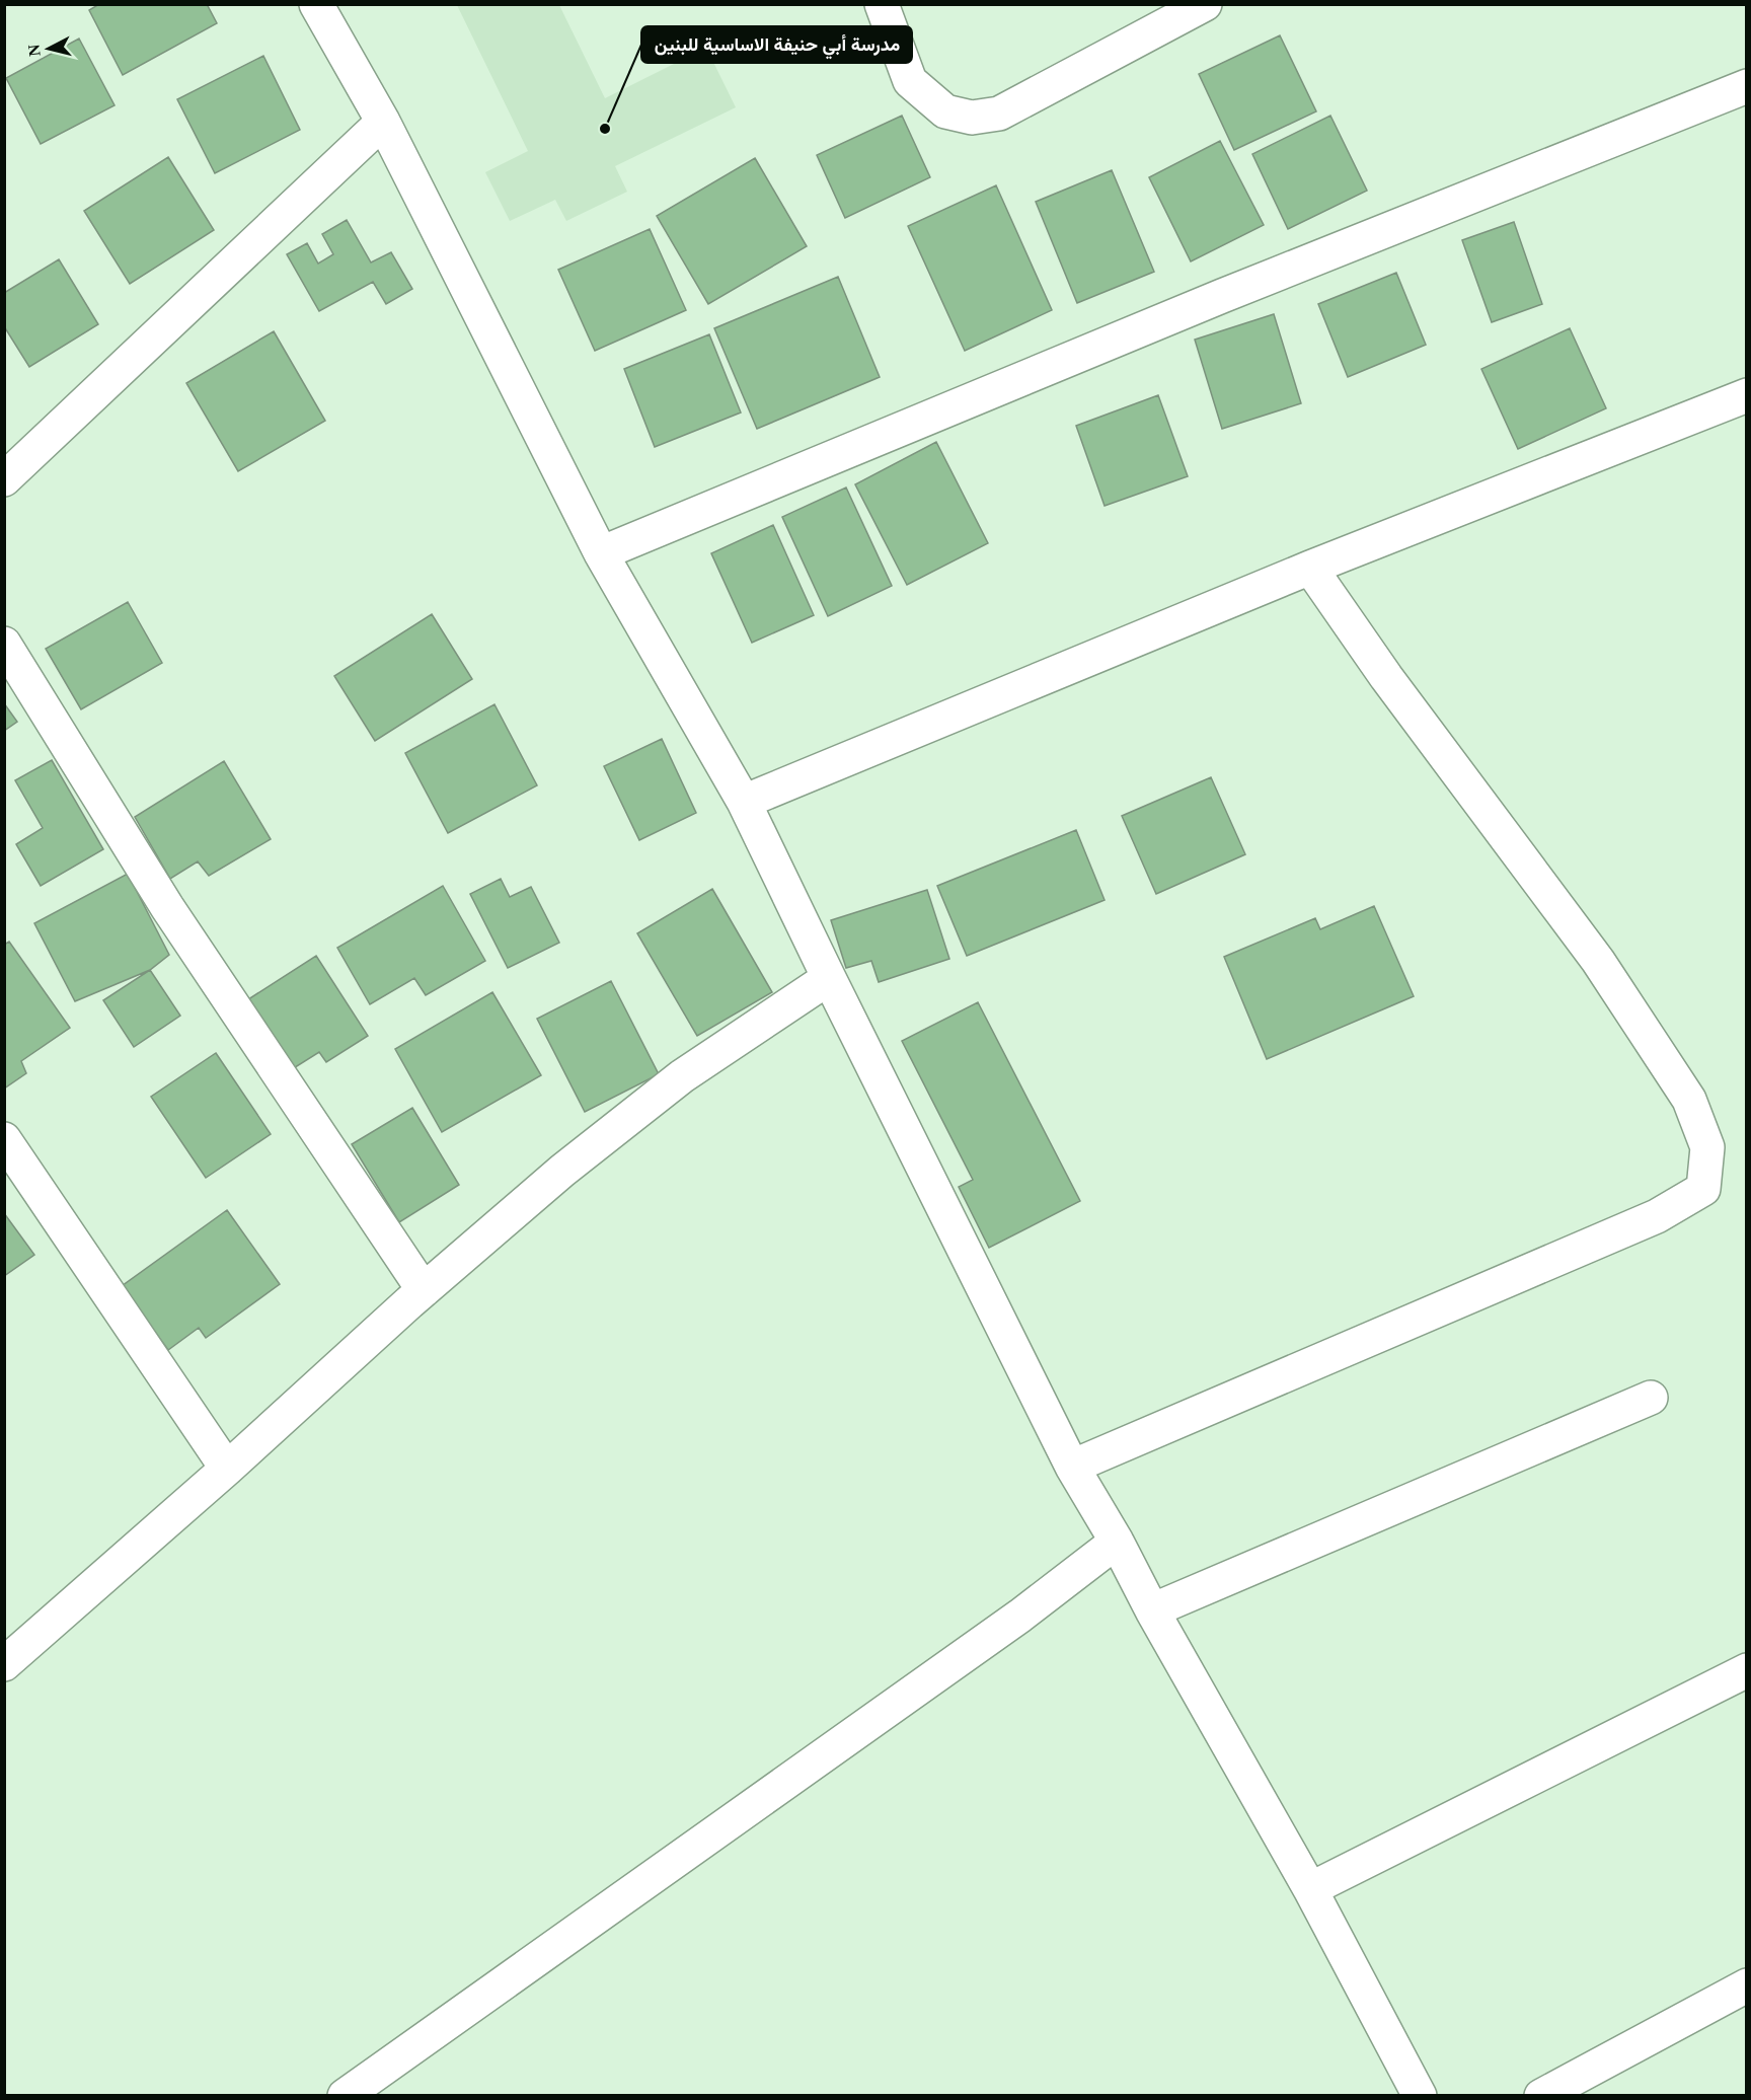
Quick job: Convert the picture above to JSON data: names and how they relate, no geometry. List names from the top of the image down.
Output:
{
  "places": ["مدرسة أبي حنيفة الاساسية للبنين"],
  "north": "left"
}
